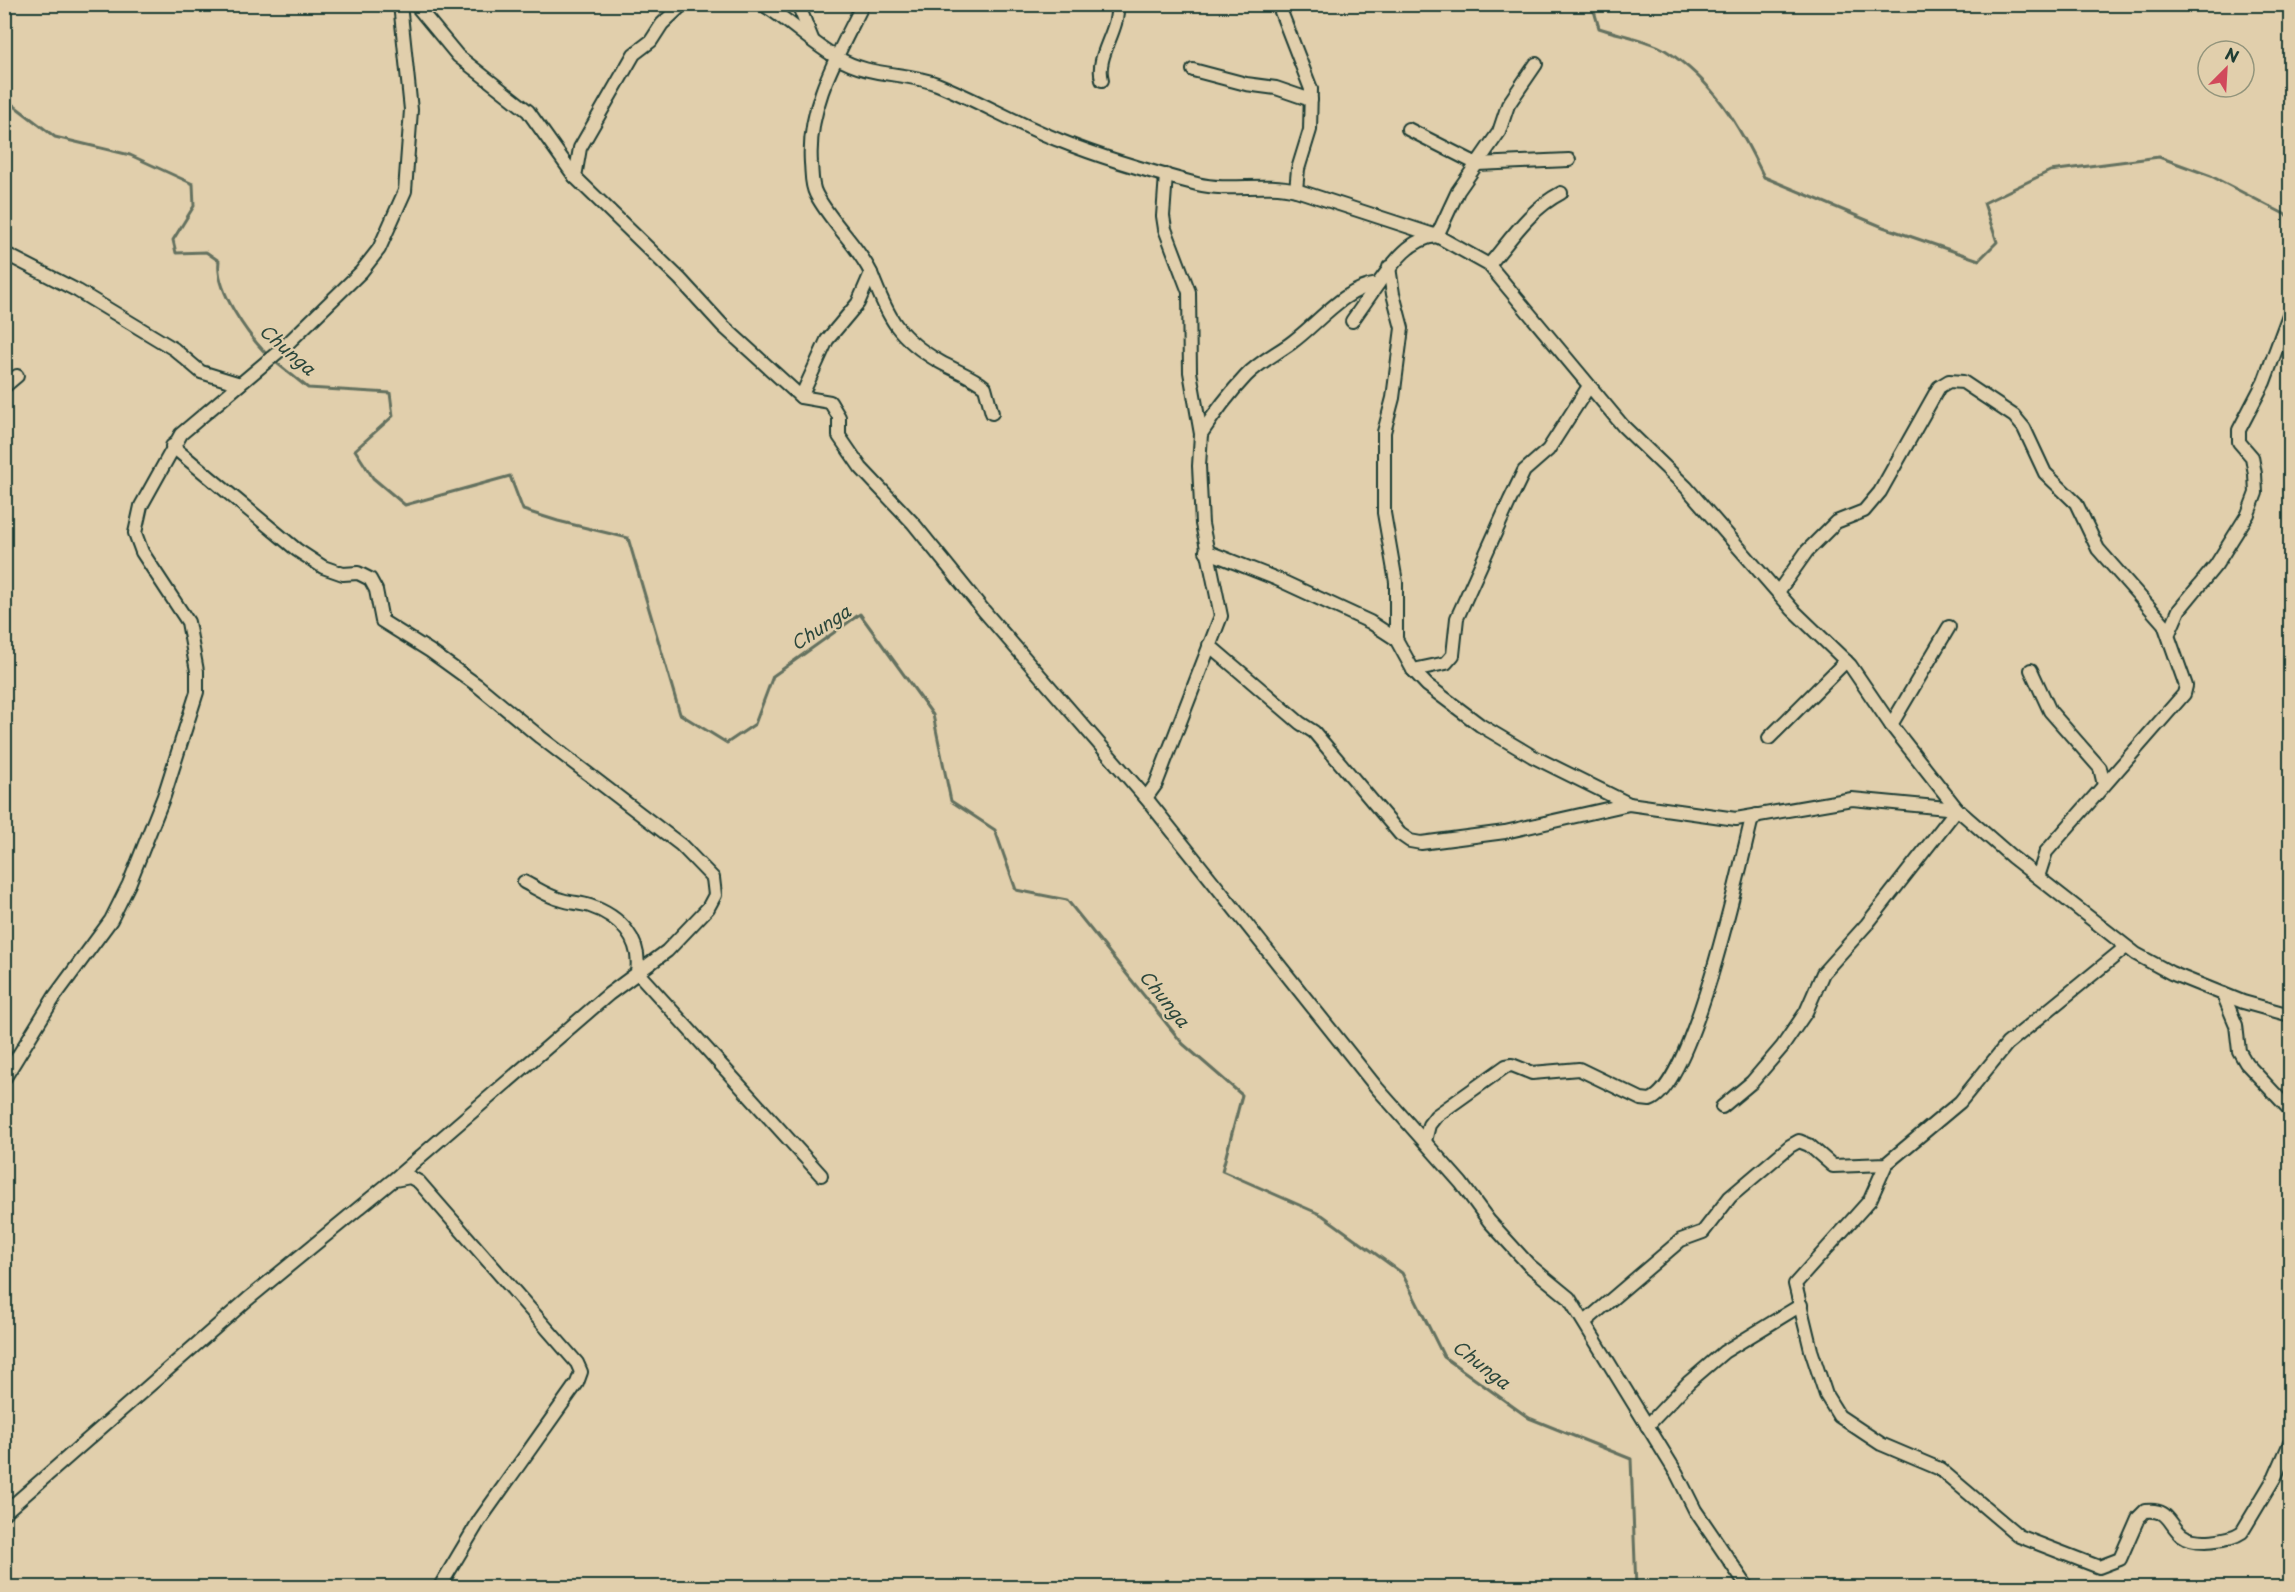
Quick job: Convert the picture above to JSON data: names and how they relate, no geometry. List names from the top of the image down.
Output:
{
  "water": ["Chunga"],
  "north": "top right"
}
